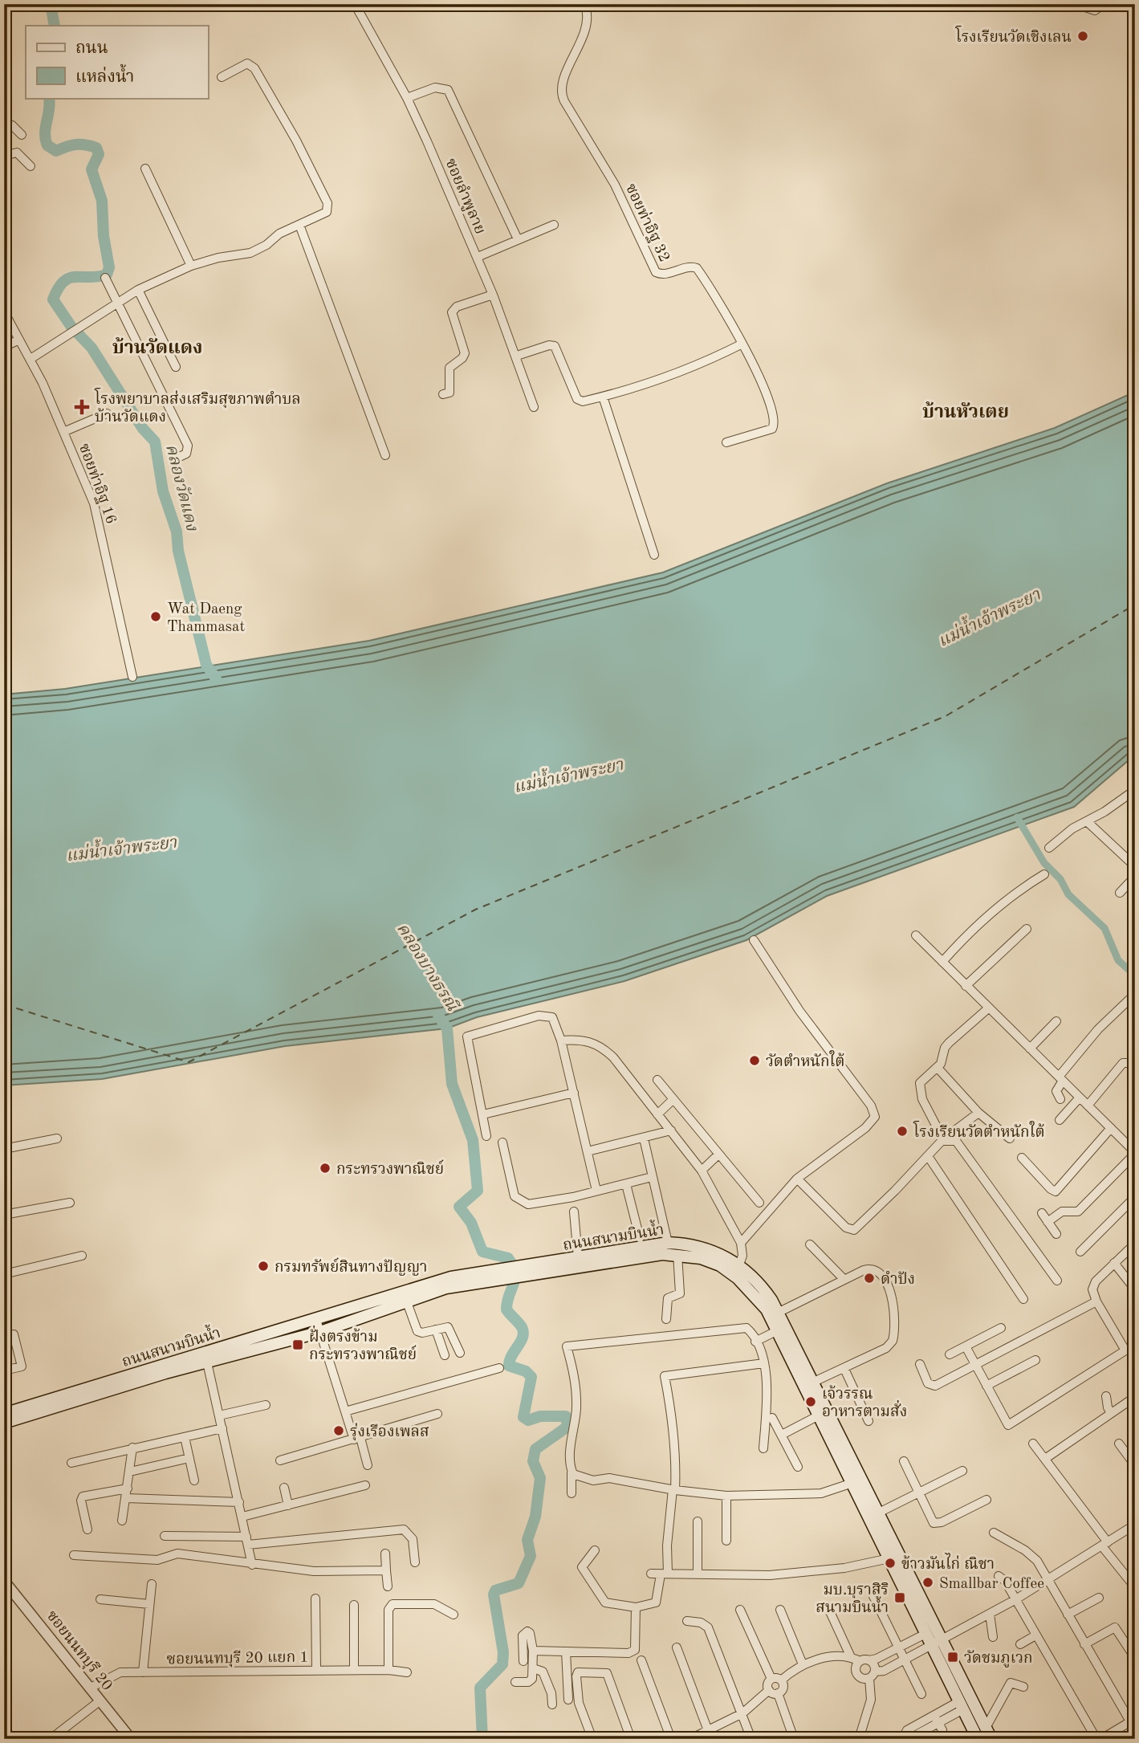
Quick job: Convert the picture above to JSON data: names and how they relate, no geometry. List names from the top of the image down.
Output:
{
  "streets": {
    "main road": ["ถนนสนามบินน้ำ"],
    "street": [
      "ซอยลำพูลาย",
      "ซอยท่าอิฐ 32",
      "ซอยท่าอิฐ 16",
      "ซอยนนทบุรี 20",
      "ซอยนนทบุรี 20 แยก 1"
    ]
  },
  "crossings": [
    ["ซอยนนทบุรี 20", "ซอยนนทบุรี 20 แยก 1"]
  ],
  "districts": ["บ้านวัดแดง", "บ้านหัวเตย"],
  "water": ["คลองวัดแดง", "แม่น้ำเจ้าพระยา", "คลองบางธรณี"],
  "places": {
    "other": [
      "โรงเรียนวัดเชิงเลน",
      "Wat Daeng Thammasat",
      "วัดตำหนักใต้",
      "โรงเรียนวัดตำหนักใต้",
      "กระทรวงพาณิชย์",
      "กรมทรัพย์สินทางปัญญา",
      "ดำปัง",
      "เจ้วรรณ อาหารตามสั่ง",
      "รุ่งเรืองเพลส",
      "ข้าวมันไก่ ณิชา",
      "Smallbar Coffee"
    ],
    "health": ["โรงพยาบาลส่งเสริมสุขภาพตำบล บ้านวัดแดง"],
    "transit": ["ฝั่งตรงข้าม กระทรวงพาณิชย์", "มบ.บุราสิริ สนามบินน้ำ", "วัดชมภูเวก"]
  },
  "legend": ["ถนน", "แหล่งน้ำ"]
}
